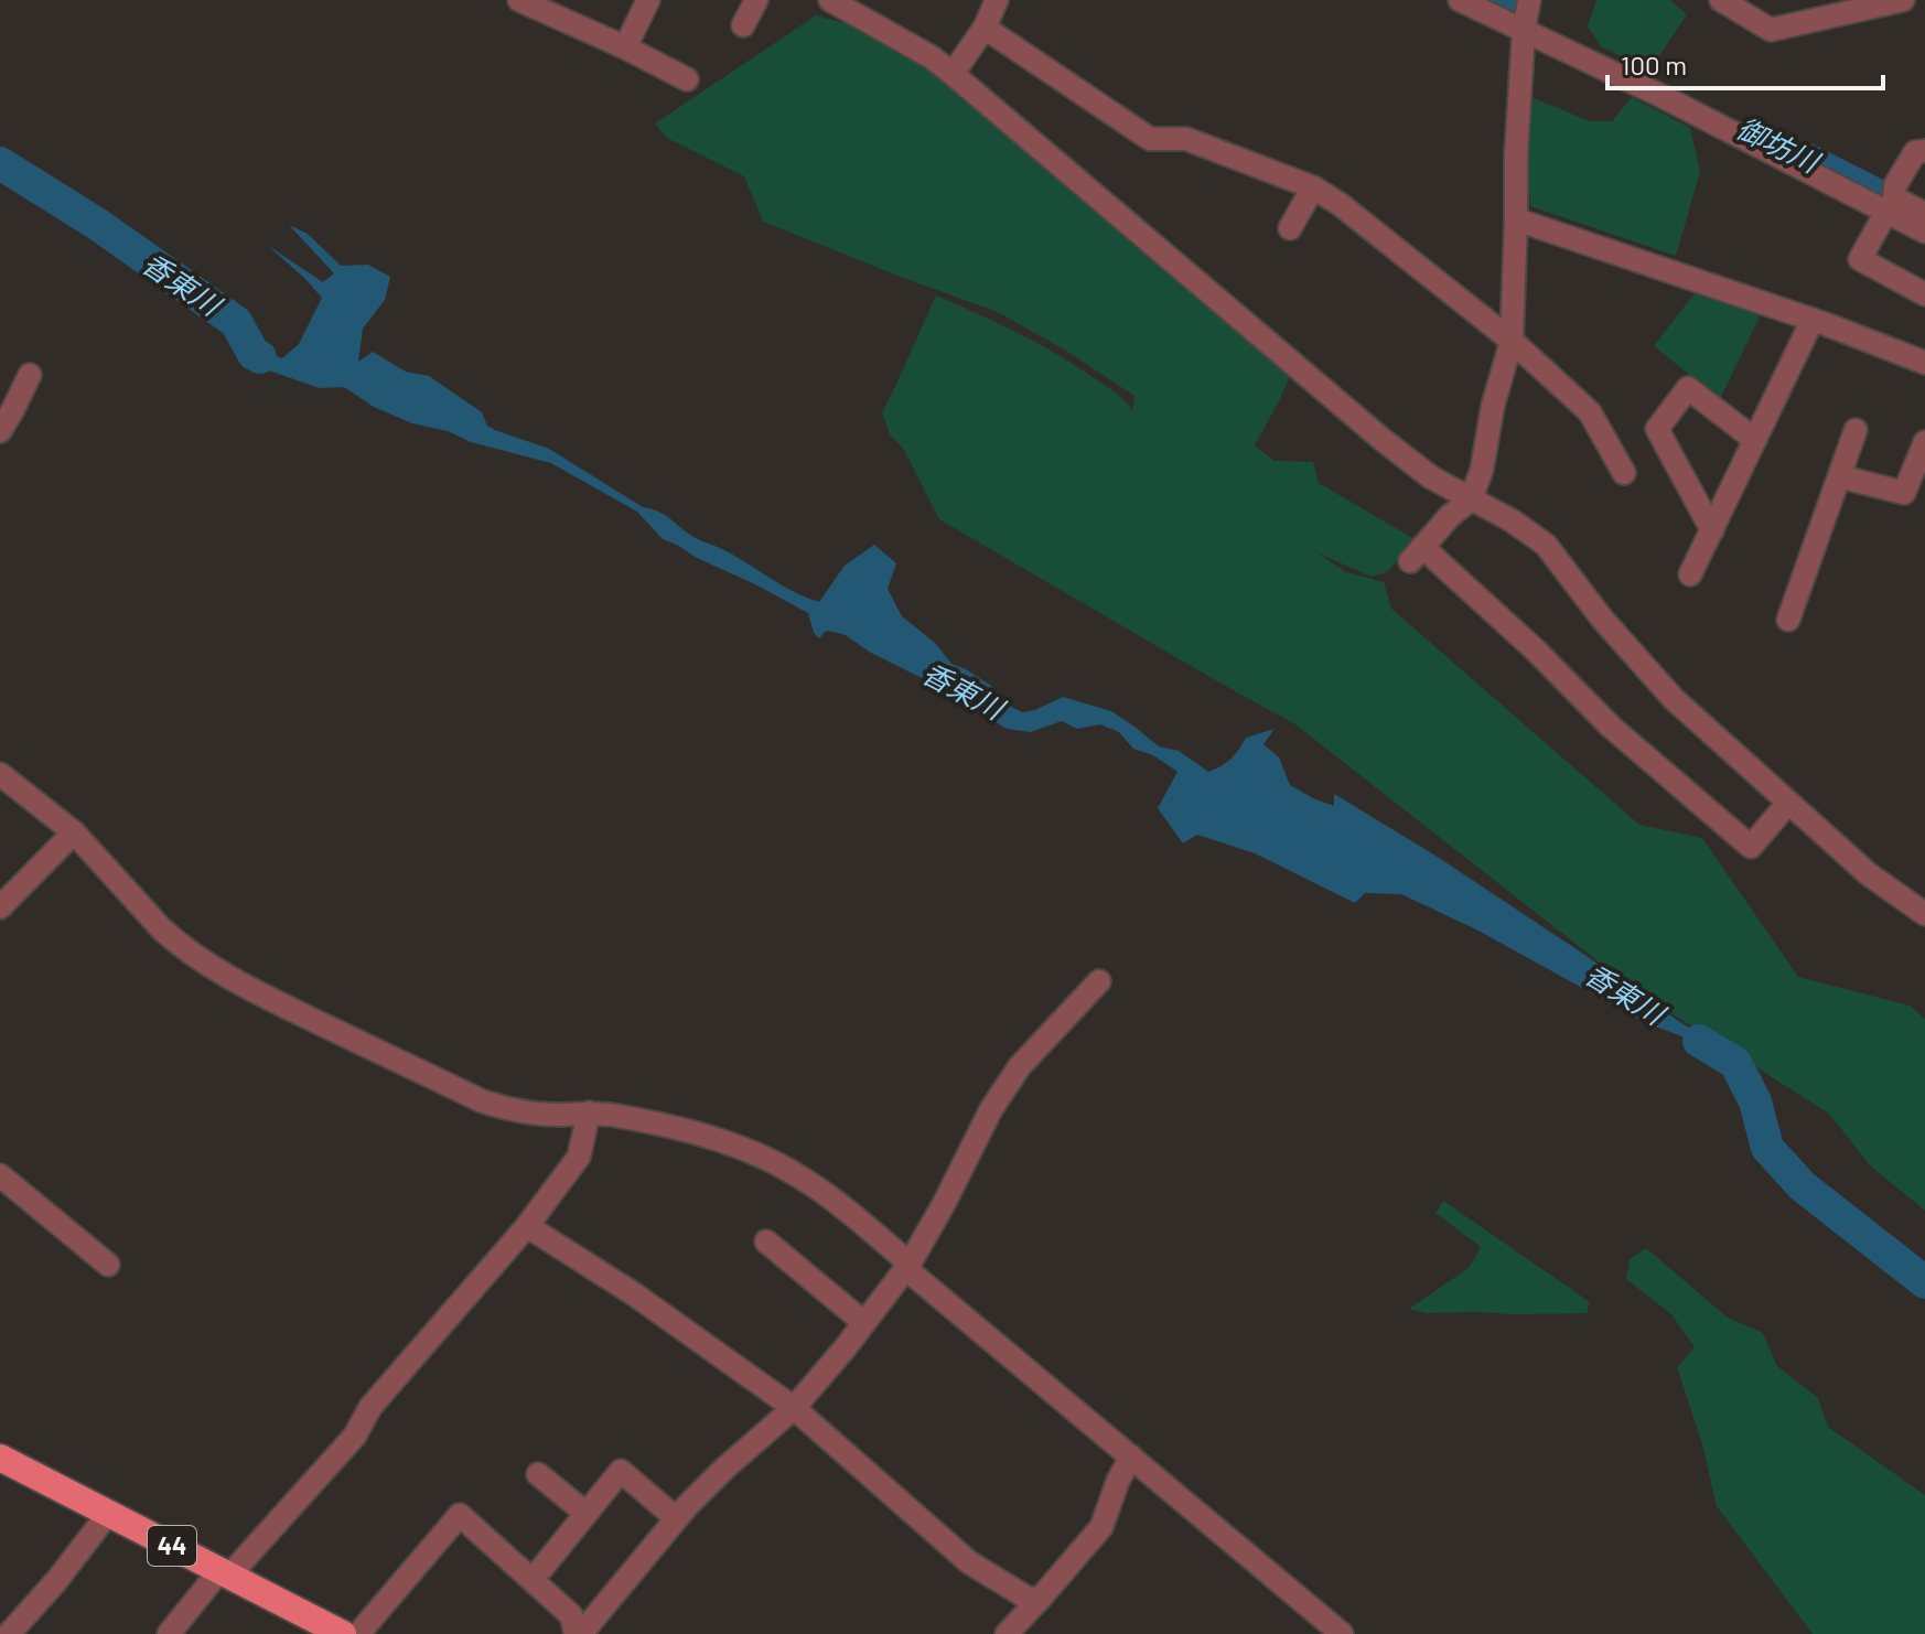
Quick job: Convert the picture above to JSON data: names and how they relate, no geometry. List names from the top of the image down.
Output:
{
  "streets": {
    "main road": ["44"]
  },
  "water": ["御坊川", "香東川"],
  "scale_bar": "100 m"
}
